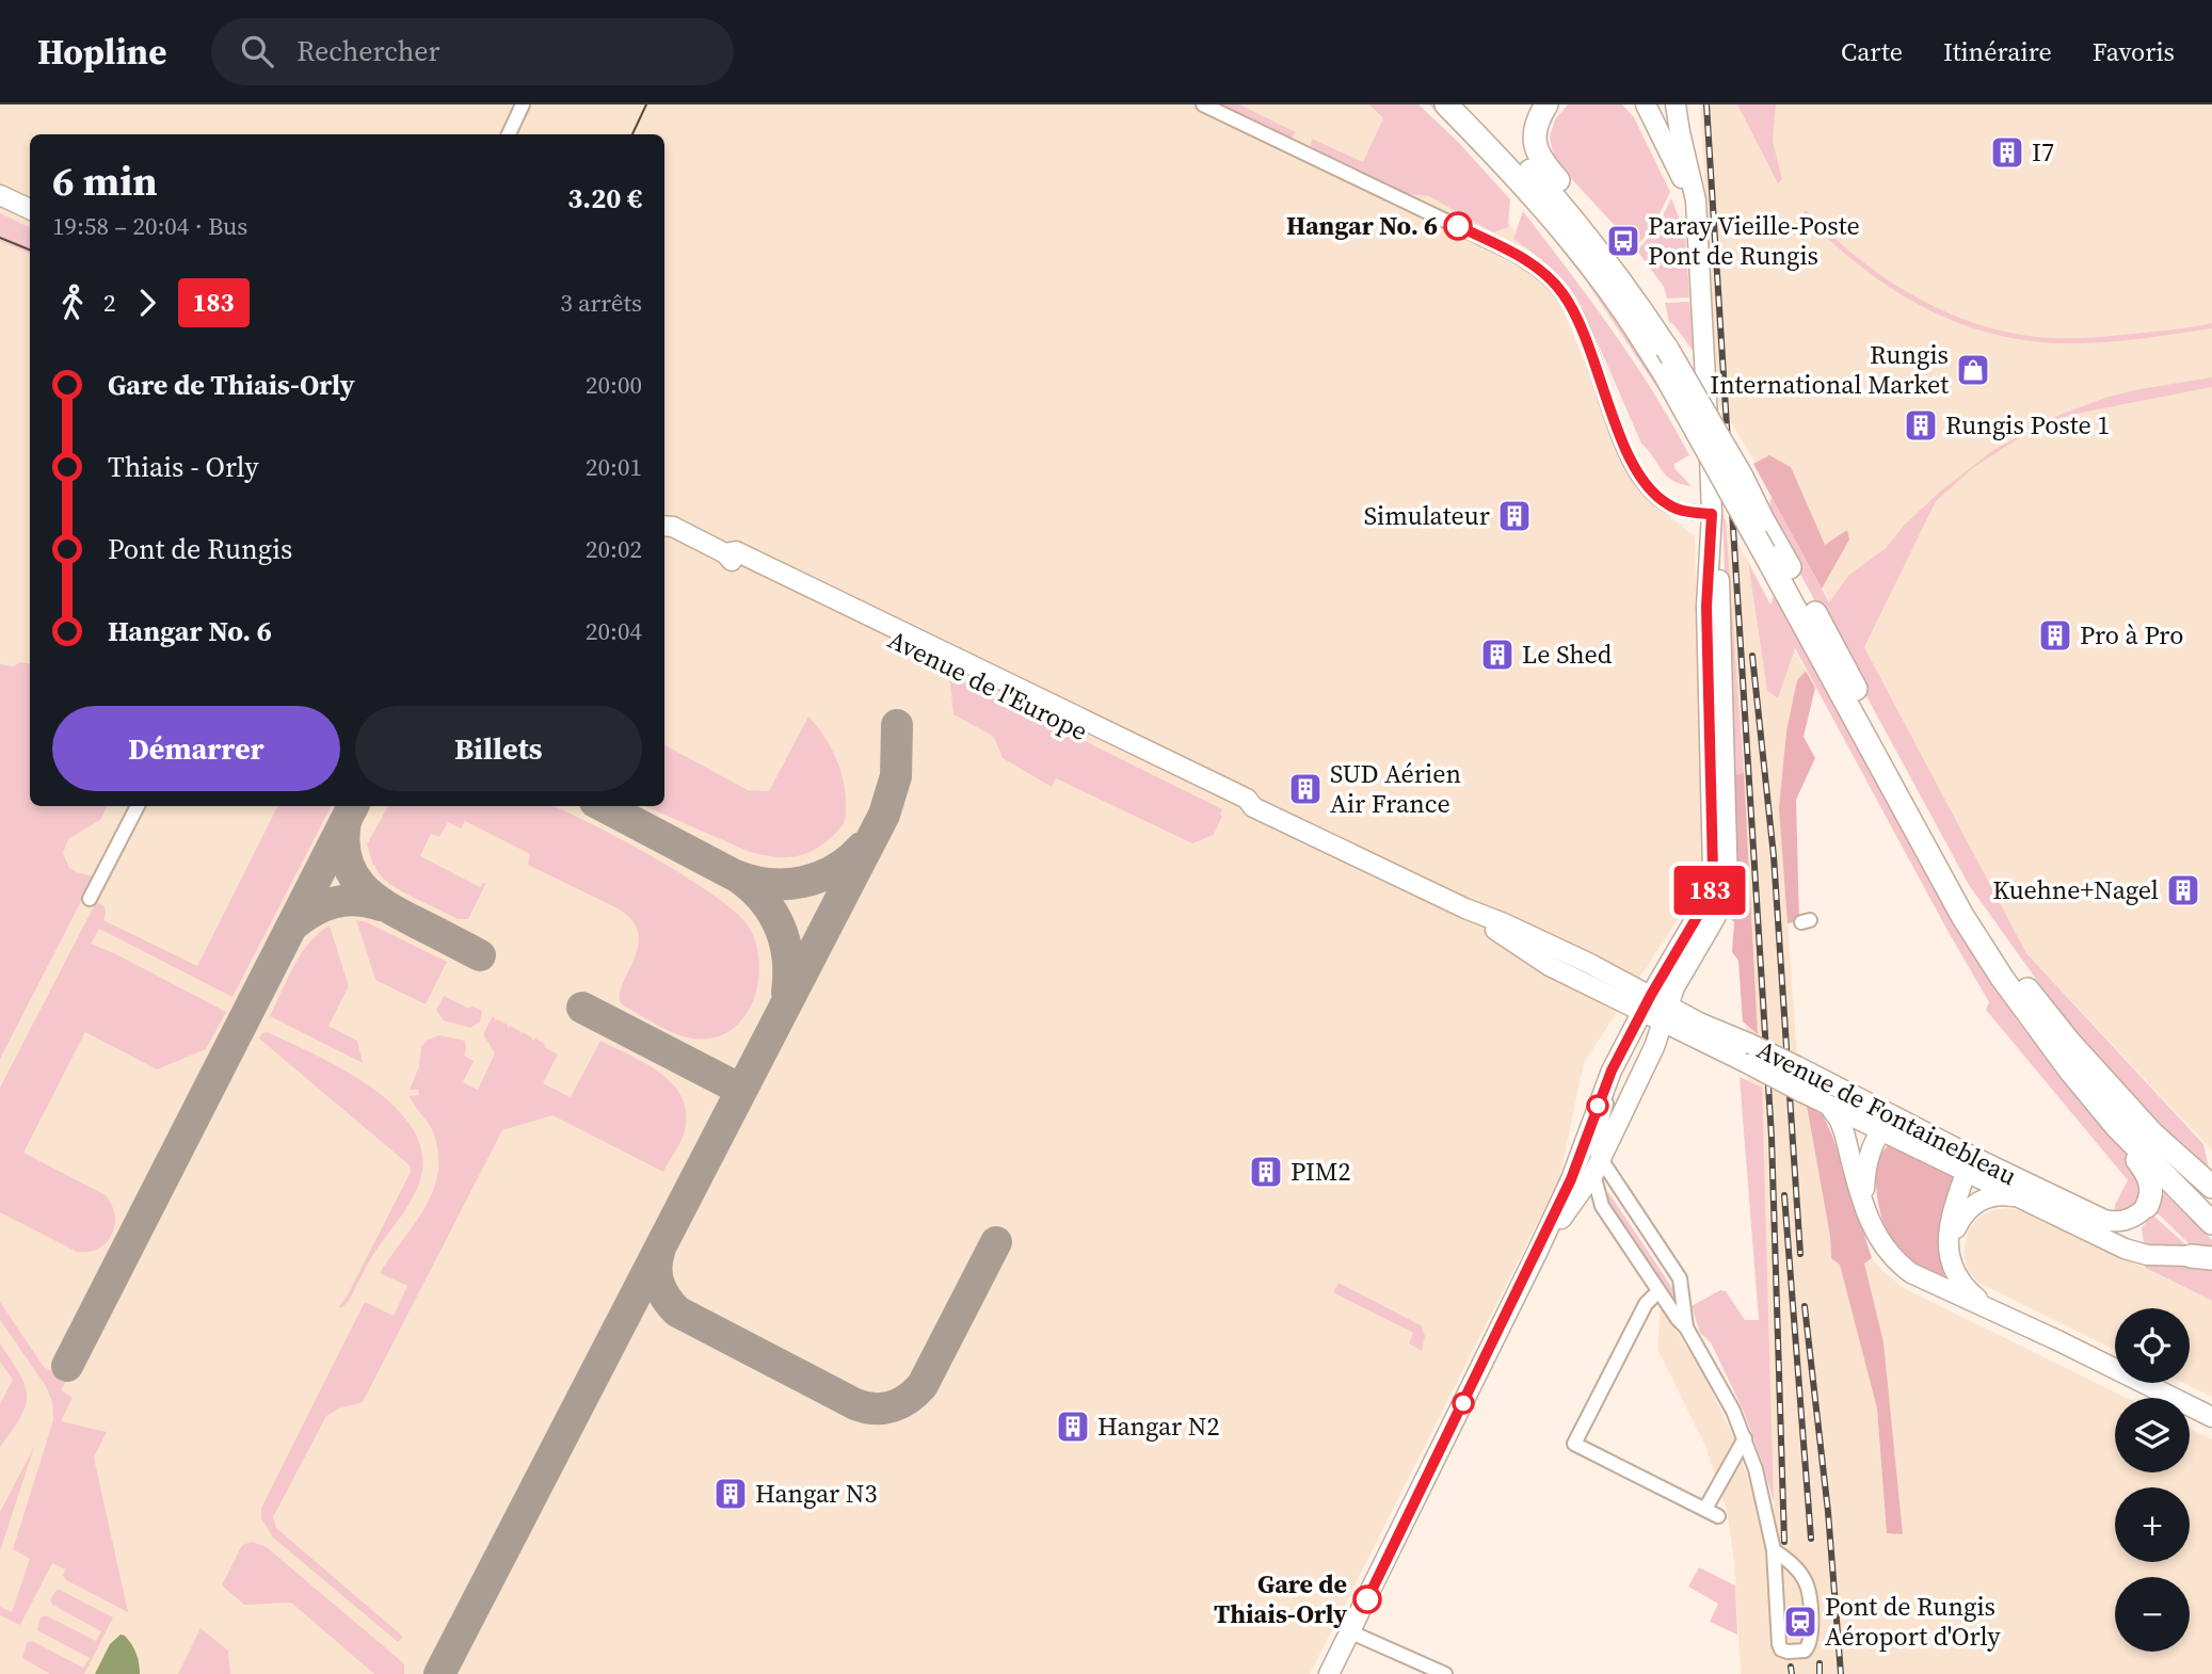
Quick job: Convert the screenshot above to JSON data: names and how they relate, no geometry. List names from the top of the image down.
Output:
{
  "streets": {
    "main road": ["Avenue de l'Europe", "Avenue de Fontainebleau"]
  },
  "crossings": [
    ["Avenue de l'Europe", "Avenue de Fontainebleau"]
  ],
  "places": {
    "building": [
      "I7",
      "Rungis Poste 1",
      "Simulateur",
      "Pro à Pro",
      "Le Shed",
      "SUD Aérien Air France",
      "Kuehne+Nagel",
      "PIM2",
      "Hangar N2",
      "Hangar N3"
    ],
    "other": ["Hangar No. 6", "Gare de Thiais-Orly"],
    "bus stop": ["Paray Vieille-Poste Pont de Rungis"],
    "shop": ["Rungis International Market"],
    "station": ["Pont de Rungis Aéroport d'Orly"]
  },
  "lines": ["bus line 183"],
  "page": {
    "header": "Hopline",
    "search": "Rechercher",
    "nav": ["Carte", "Itinéraire", "Favoris"],
    "on_map": "183",
    "heading": ["6 min", "19:58 – 20:04 · Bus", "3.20 €"],
    "legs": ["2", "183", "3 arrêts"],
    "list": [
      {
        "name": "Gare de Thiais-Orly",
        "value": "20:00"
      },
      {
        "name": "Thiais - Orly",
        "value": "20:01"
      },
      {
        "name": "Pont de Rungis",
        "value": "20:02"
      },
      {
        "name": "Hangar No. 6",
        "value": "20:04"
      }
    ],
    "buttons": ["Démarrer", "Billets"],
    "map_buttons": ["+", "−"]
  }
}
